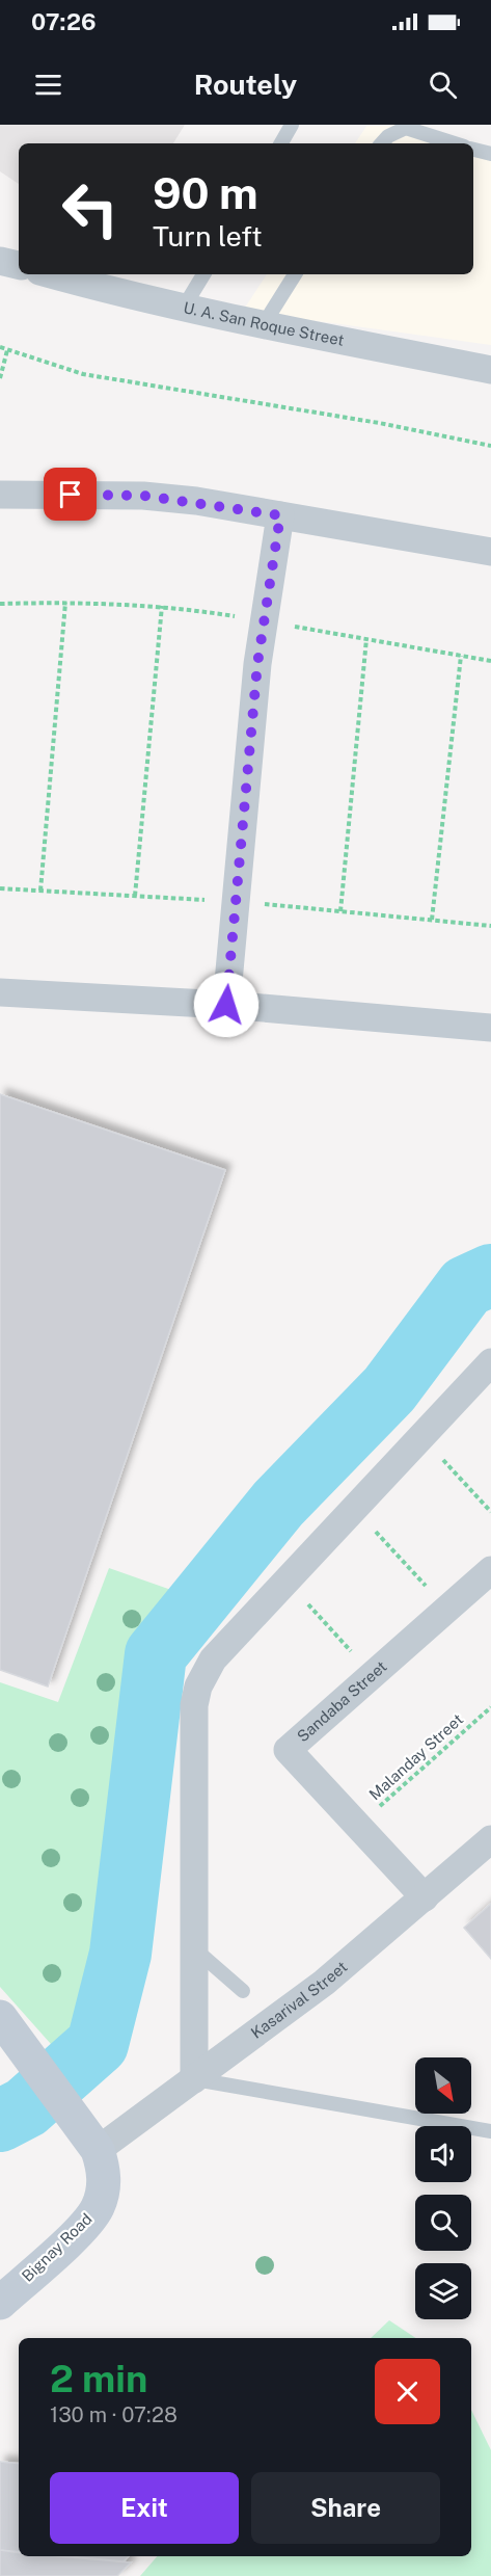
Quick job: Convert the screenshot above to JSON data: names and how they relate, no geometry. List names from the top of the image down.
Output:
{
  "streets": {
    "main road": ["Bignay Road"],
    "street": ["U. A. San Roque Street", "Sandaba Street", "Kasarival Street"],
    "path": ["Malanday Street"]
  },
  "crossings": [
    ["Sandaba Street", "Malanday Street"],
    ["Sandaba Street", "Kasarival Street"],
    ["Kasarival Street", "Bignay Road"]
  ],
  "north": "bottom right",
  "page": {
    "status": "07:26",
    "header": "Routely",
    "turn": ["90 m", "Turn left"],
    "heading": ["2 min", "130 m · 07:28"],
    "buttons": ["Exit", "Share"]
  }
}
